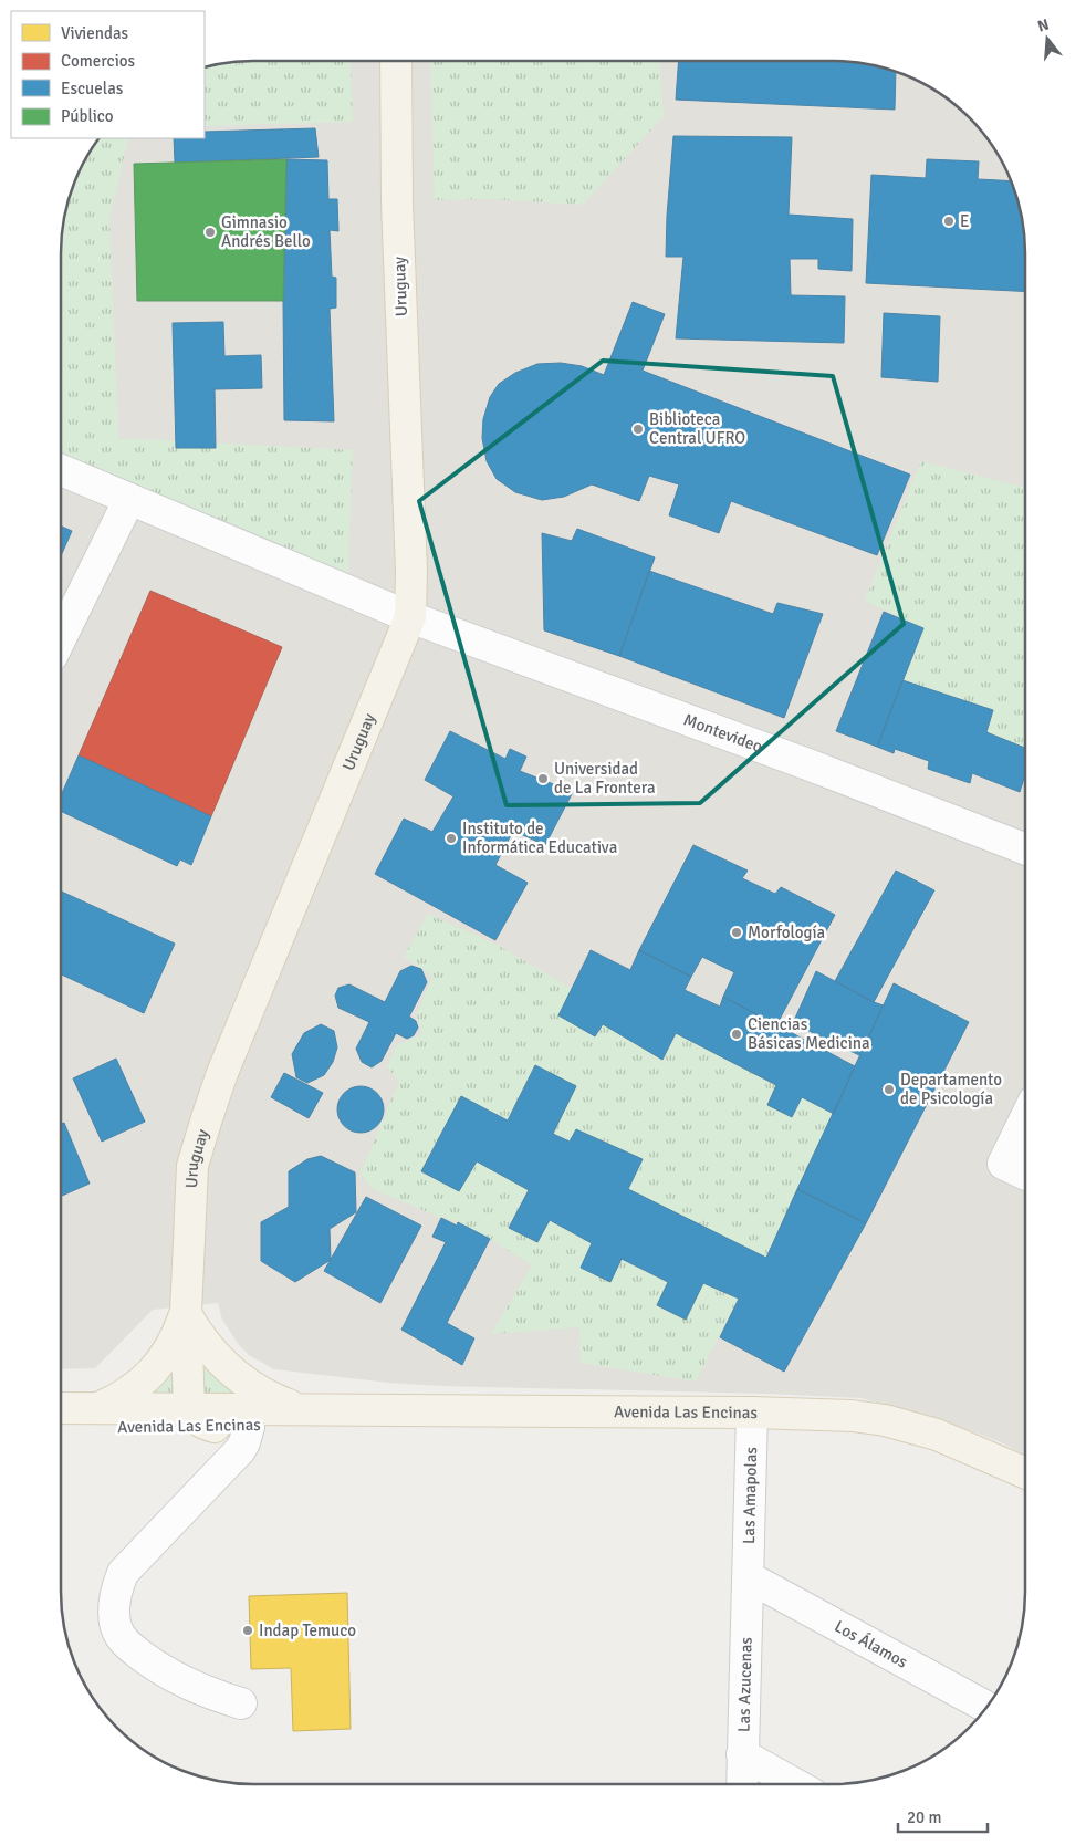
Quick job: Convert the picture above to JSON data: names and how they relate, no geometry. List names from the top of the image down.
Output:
{
  "streets": {
    "main road": ["Uruguay", "Avenida Las Encinas"],
    "street": [
      "Montevideo",
      "Las Amapolas",
      "Los Álamos",
      "Las Azucenas"
    ]
  },
  "crossings": [
    ["Uruguay", "Montevideo"],
    ["Uruguay", "Avenida Las Encinas"],
    ["Avenida Las Encinas", "Las Amapolas"],
    ["Las Amapolas", "Los Álamos"],
    ["Las Amapolas", "Las Azucenas"],
    ["Los Álamos", "Las Azucenas"]
  ],
  "places": [
    "E",
    "Gimnasio Andrés Bello",
    "Biblioteca Central UFRO",
    "Universidad de La Frontera",
    "Instituto de Informática Educativa",
    "Morfología",
    "Ciencias Básicas Medicina",
    "Departamento de Psicología",
    "Indap Temuco"
  ],
  "legend": [
    "Viviendas",
    "Comercios",
    "Escuelas",
    "Público"
  ],
  "scale_bar": "20 m",
  "north": "top"
}
